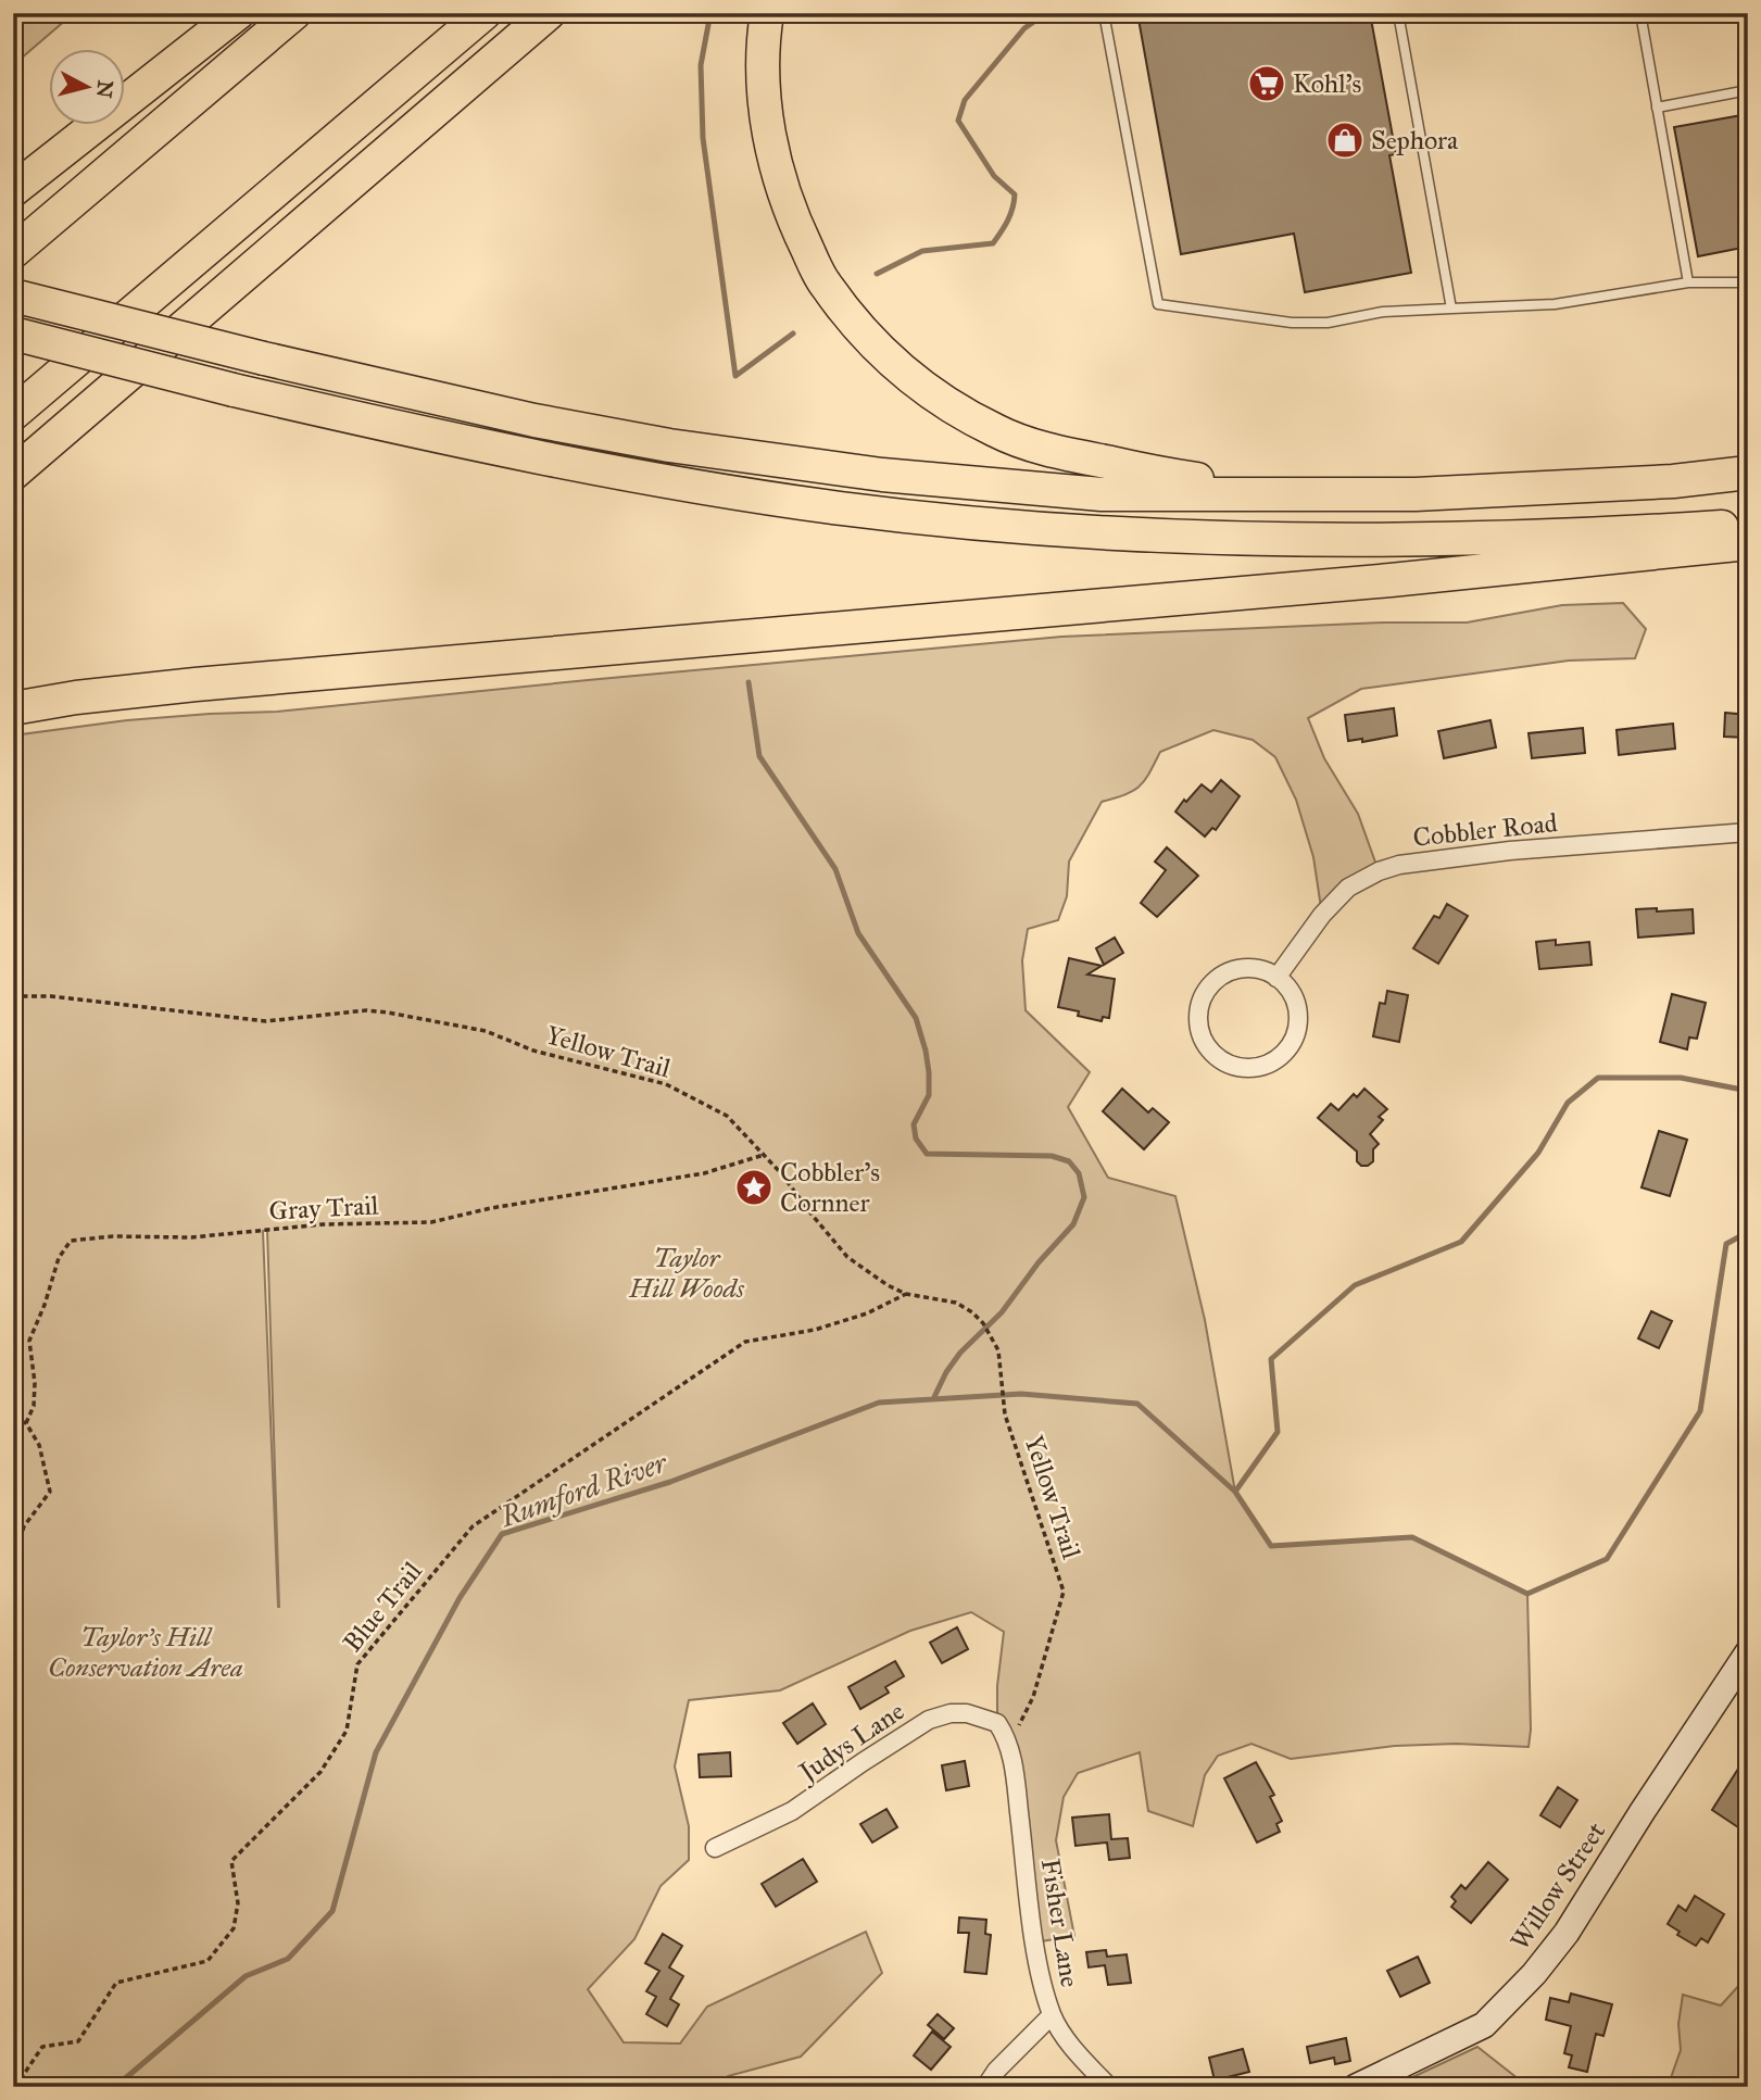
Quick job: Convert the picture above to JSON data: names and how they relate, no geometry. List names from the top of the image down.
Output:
{
  "streets": {
    "street": [
      "Cobbler Road",
      "Judys Lane",
      "Willow Street",
      "Fisher Lane"
    ],
    "path": ["Yellow Trail", "Gray Trail", "Blue Trail"]
  },
  "crossings": [
    ["Yellow Trail", "Gray Trail"],
    ["Yellow Trail", "Blue Trail"],
    ["Yellow Trail", "Judys Lane"],
    ["Yellow Trail", "Fisher Lane"],
    ["Judys Lane", "Fisher Lane"]
  ],
  "water": ["Rumford River"],
  "parks": ["Taylor Hill Woods", "Taylor's Hill Conservation Area"],
  "places": {
    "supermarket": ["Kohl's"],
    "shop": ["Sephora"],
    "place": ["Cobbler's Cornner"]
  },
  "north": "right"
}
